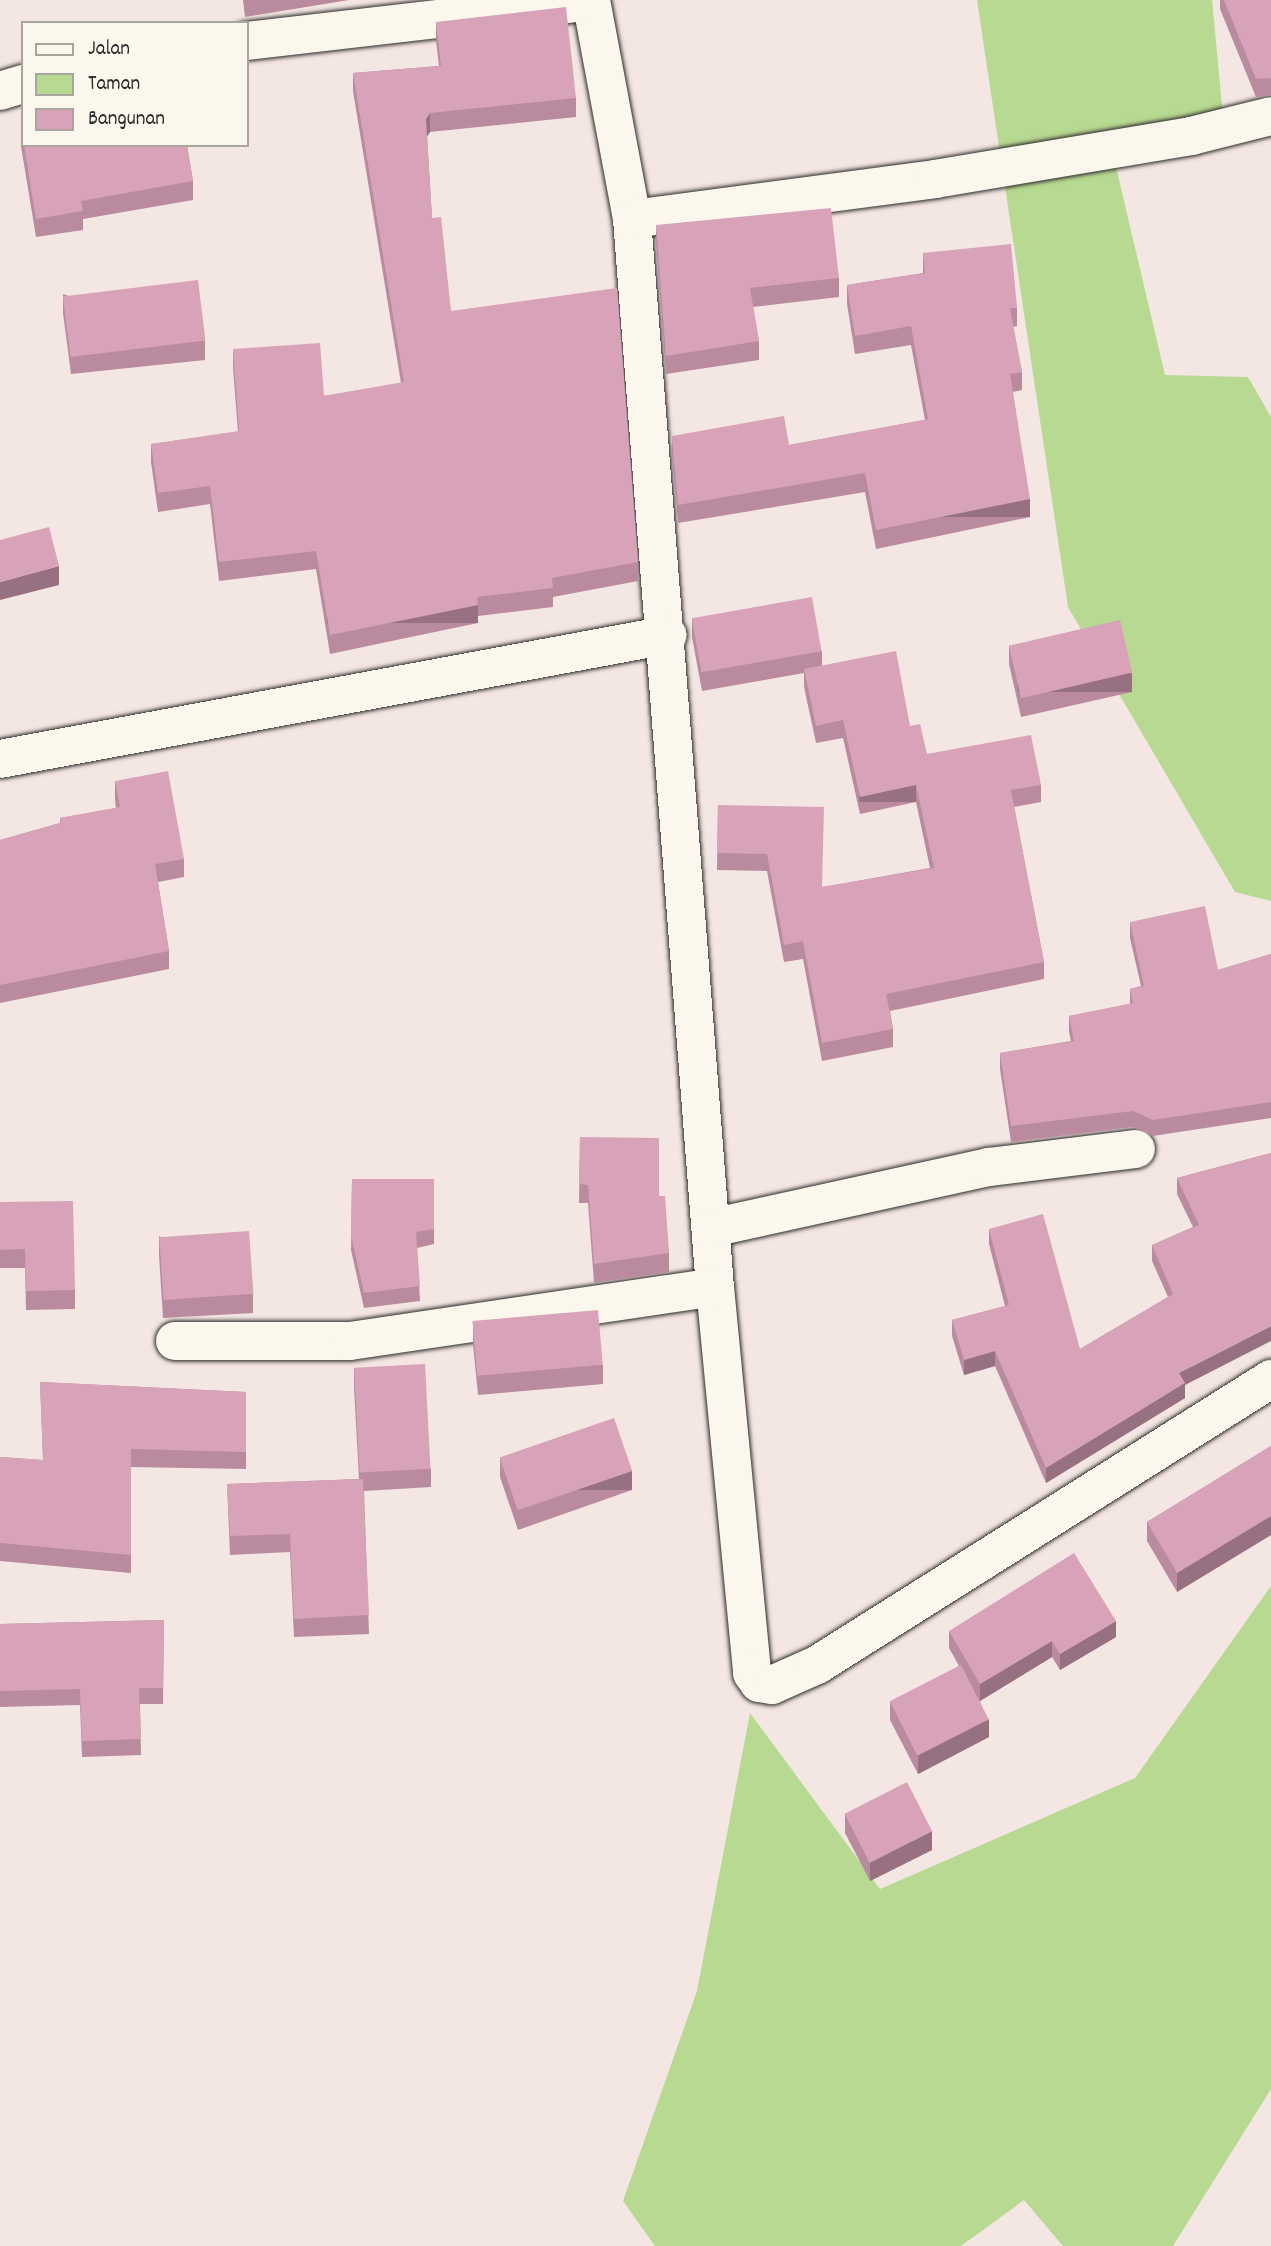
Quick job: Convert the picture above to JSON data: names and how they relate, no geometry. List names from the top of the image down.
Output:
{
  "legend": ["Jalan", "Taman", "Bangunan"]
}
